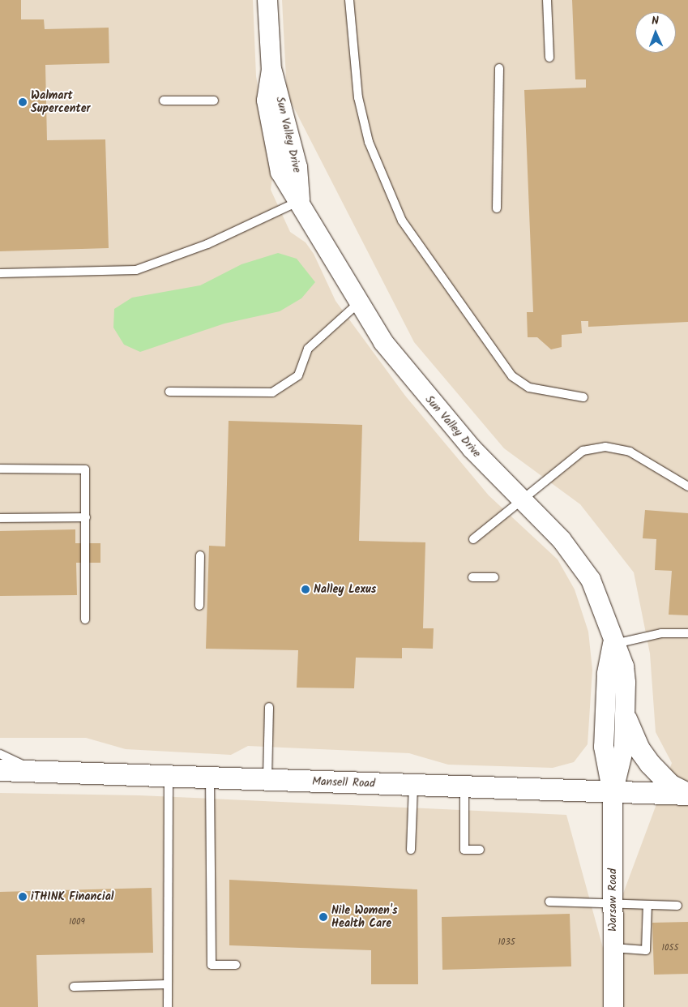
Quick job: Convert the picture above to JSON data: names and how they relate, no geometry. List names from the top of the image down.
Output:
{
  "streets": {
    "main road": ["Mansell Road"],
    "street": ["Sun Valley Drive", "Warsaw Road"]
  },
  "crossings": [
    ["Sun Valley Drive", "Mansell Road"],
    ["Sun Valley Drive", "Warsaw Road"],
    ["Mansell Road", "Warsaw Road"]
  ],
  "places": [
    "Walmart Supercenter",
    "Nalley Lexus",
    "iTHINK Financial",
    "Nile Women's Health Care"
  ],
  "house_numbers": ["1009", "1035", "1055"],
  "north": "top"
}
